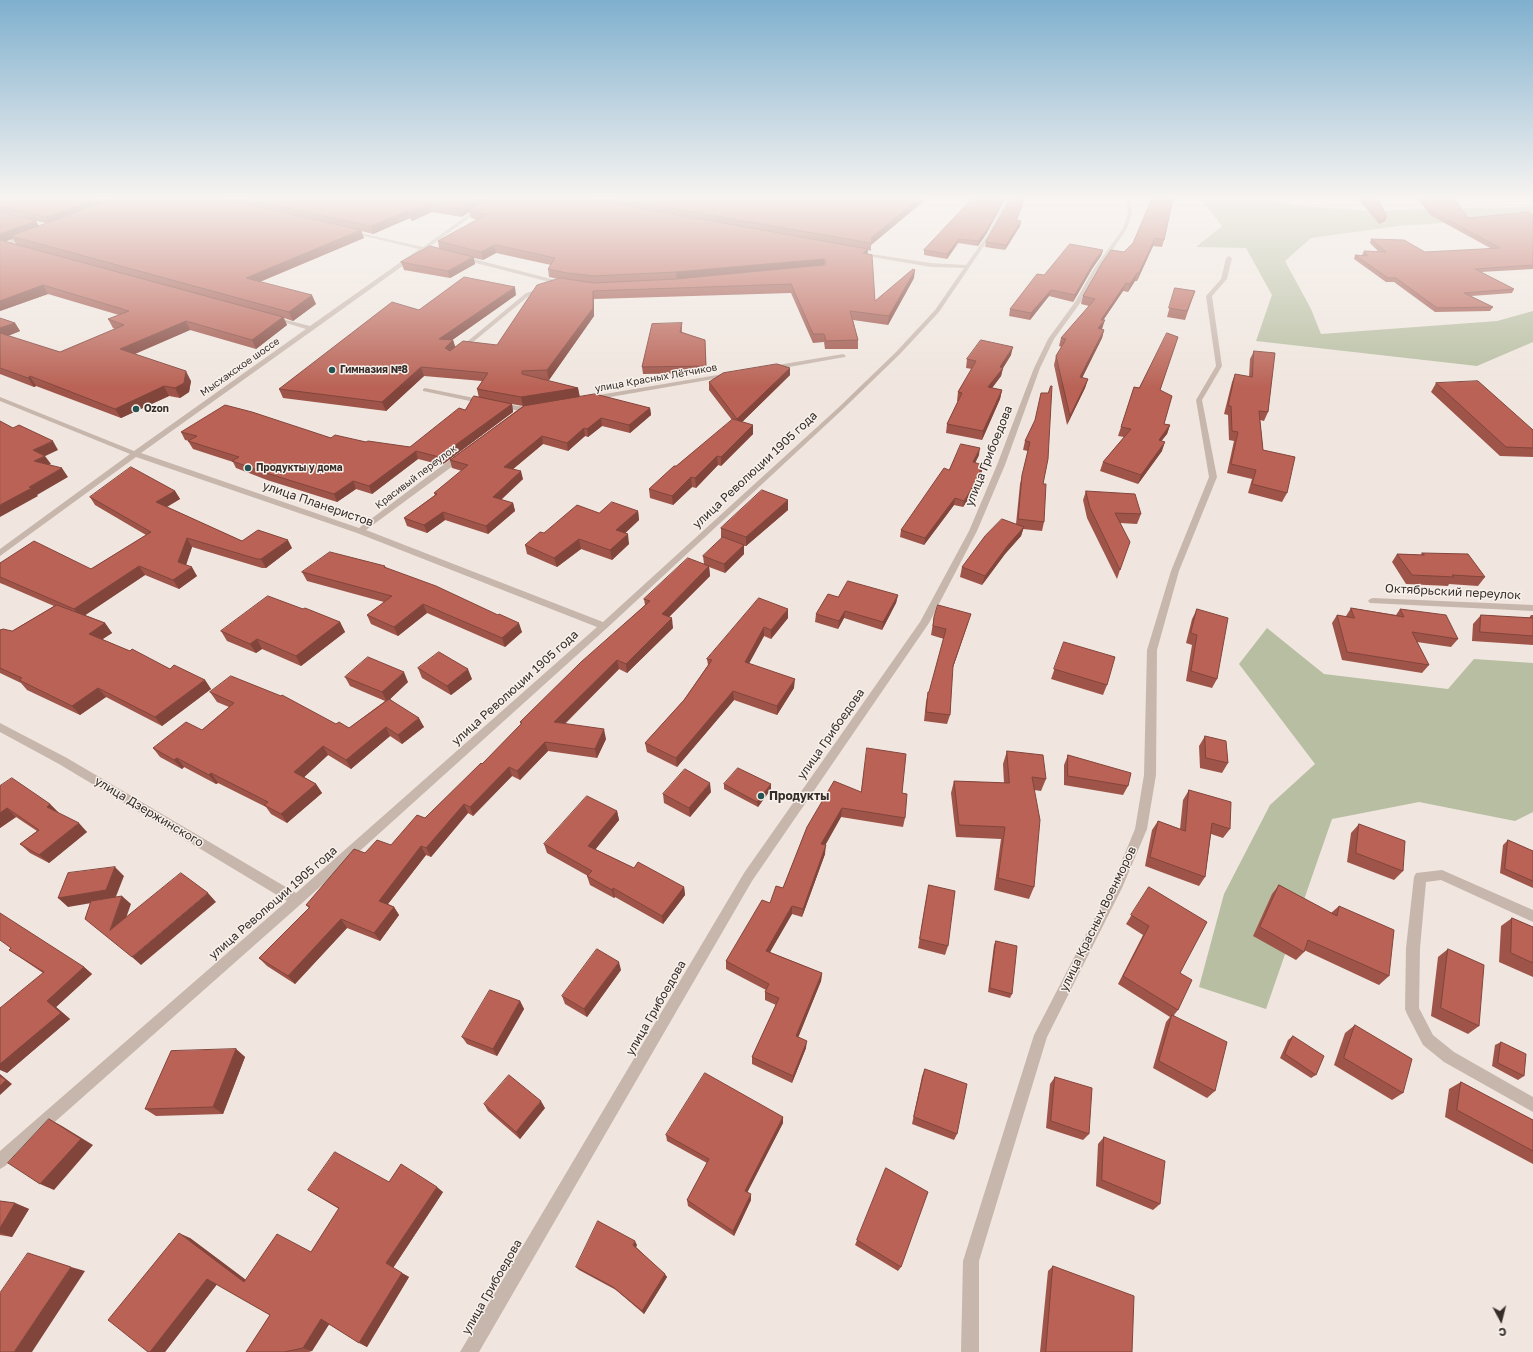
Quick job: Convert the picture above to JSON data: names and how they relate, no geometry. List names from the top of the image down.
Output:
{
  "streets": {
    "street": [
      "Мысхакское шоссе",
      "улица Красных Лётчиков",
      "улица Грибоедова",
      "улица Революции 1905 года",
      "Красивый переулок",
      "улица Планеристов",
      "Октябрьский переулок",
      "улица Дзержинского",
      "улица Красных Военморов"
    ]
  },
  "crossings": [
    ["Мысхакское шоссе", "улица Планеристов"],
    ["улица Революции 1905 года", "улица Планеристов"],
    ["улица Революции 1905 года", "улица Дзержинского"],
    ["Красивый переулок", "улица Планеристов"]
  ],
  "places": [
    "Гимназия №8",
    "Ozon",
    "Продукты у дома",
    "Продукты"
  ],
  "north": "bottom"
}
